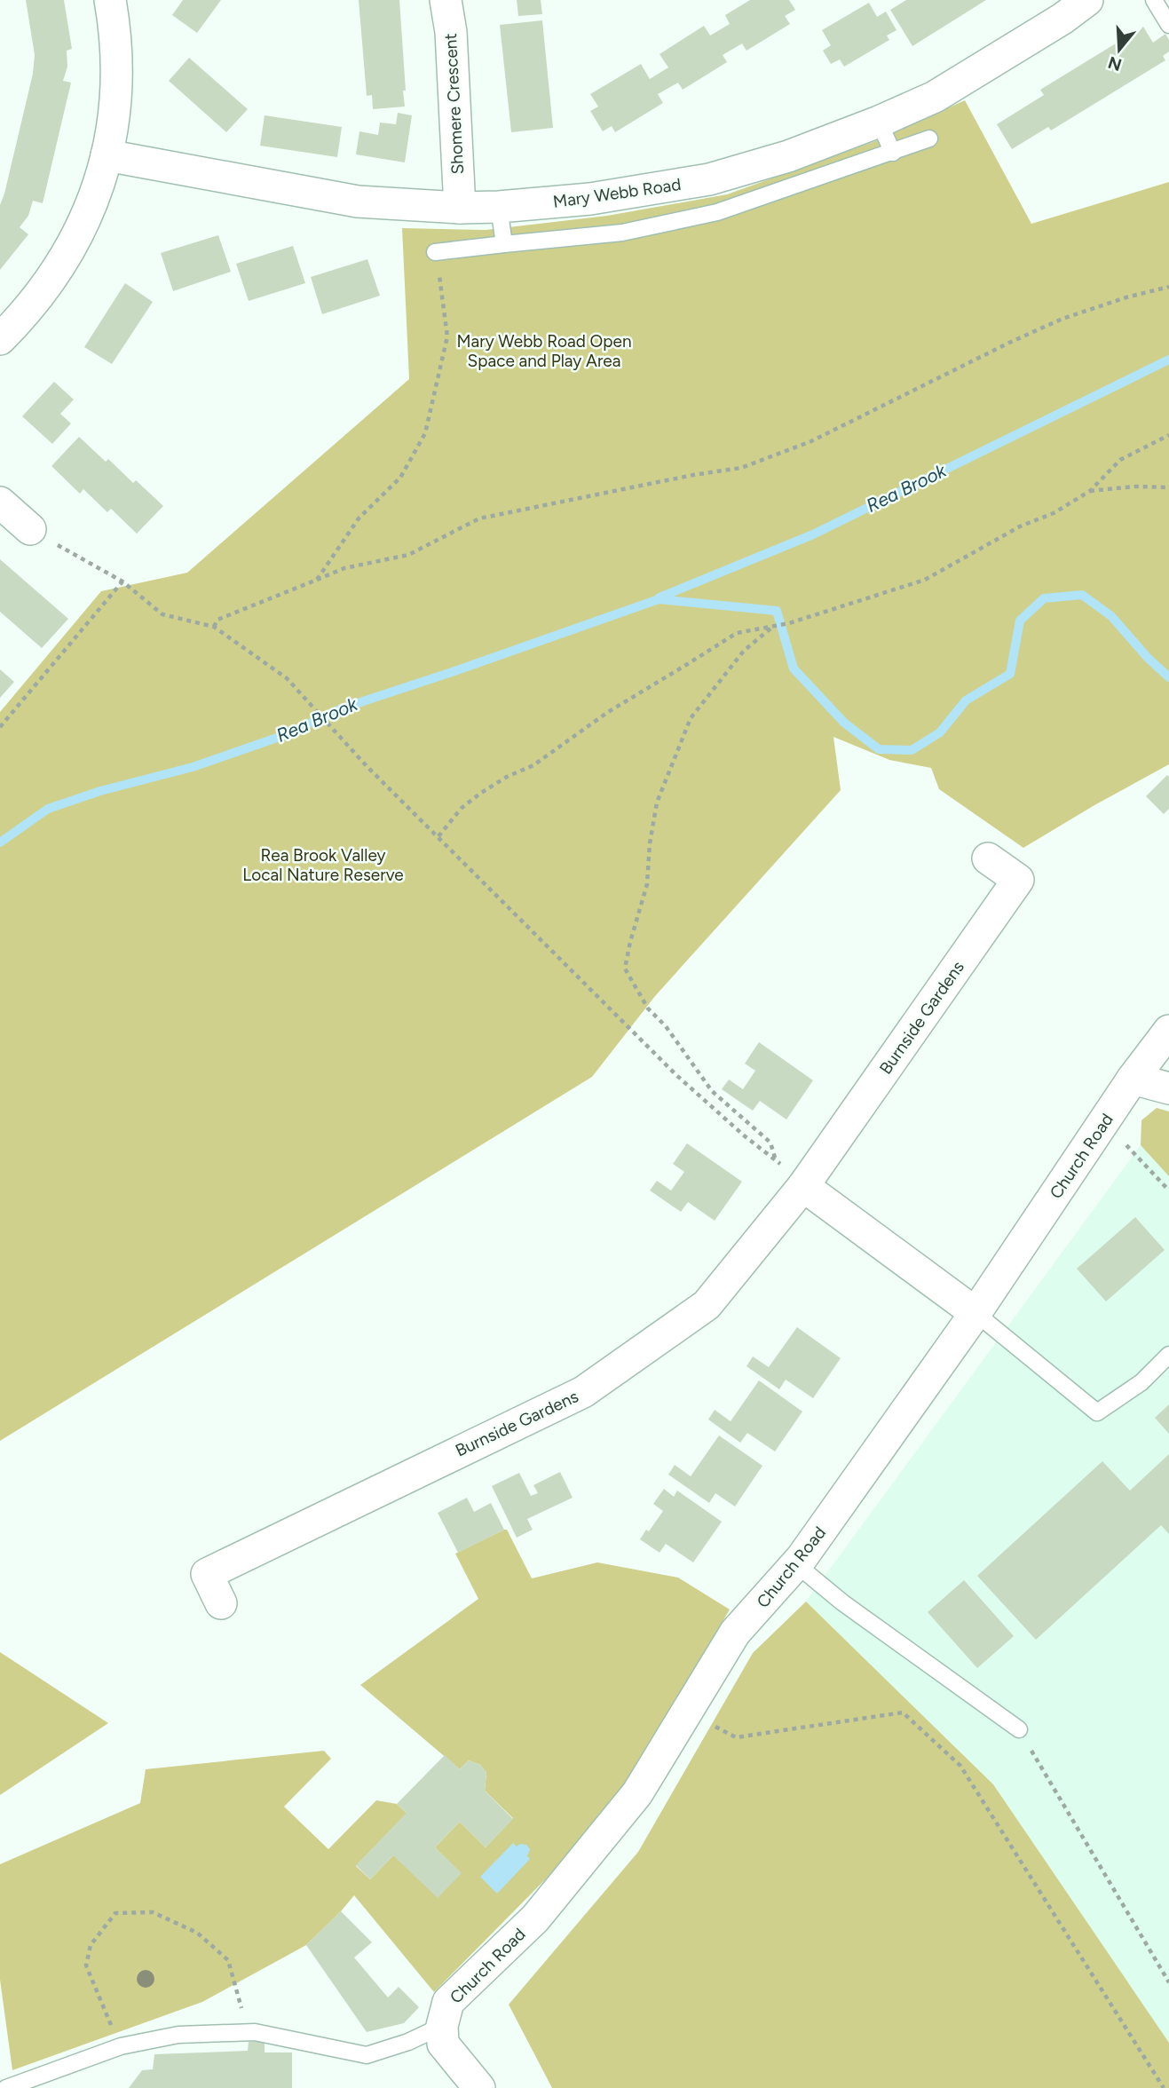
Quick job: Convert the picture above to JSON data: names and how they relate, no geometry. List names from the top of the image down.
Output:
{
  "streets": {
    "street": [
      "Shomere Crescent",
      "Mary Webb Road",
      "Burnside Gardens",
      "Church Road"
    ]
  },
  "crossings": [
    ["Shomere Crescent", "Mary Webb Road"]
  ],
  "water": ["Rea Brook"],
  "parks": ["Mary Webb Road Open Space and Play Area", "Rea Brook Valley Local Nature Reserve"],
  "north": "bottom"
}
